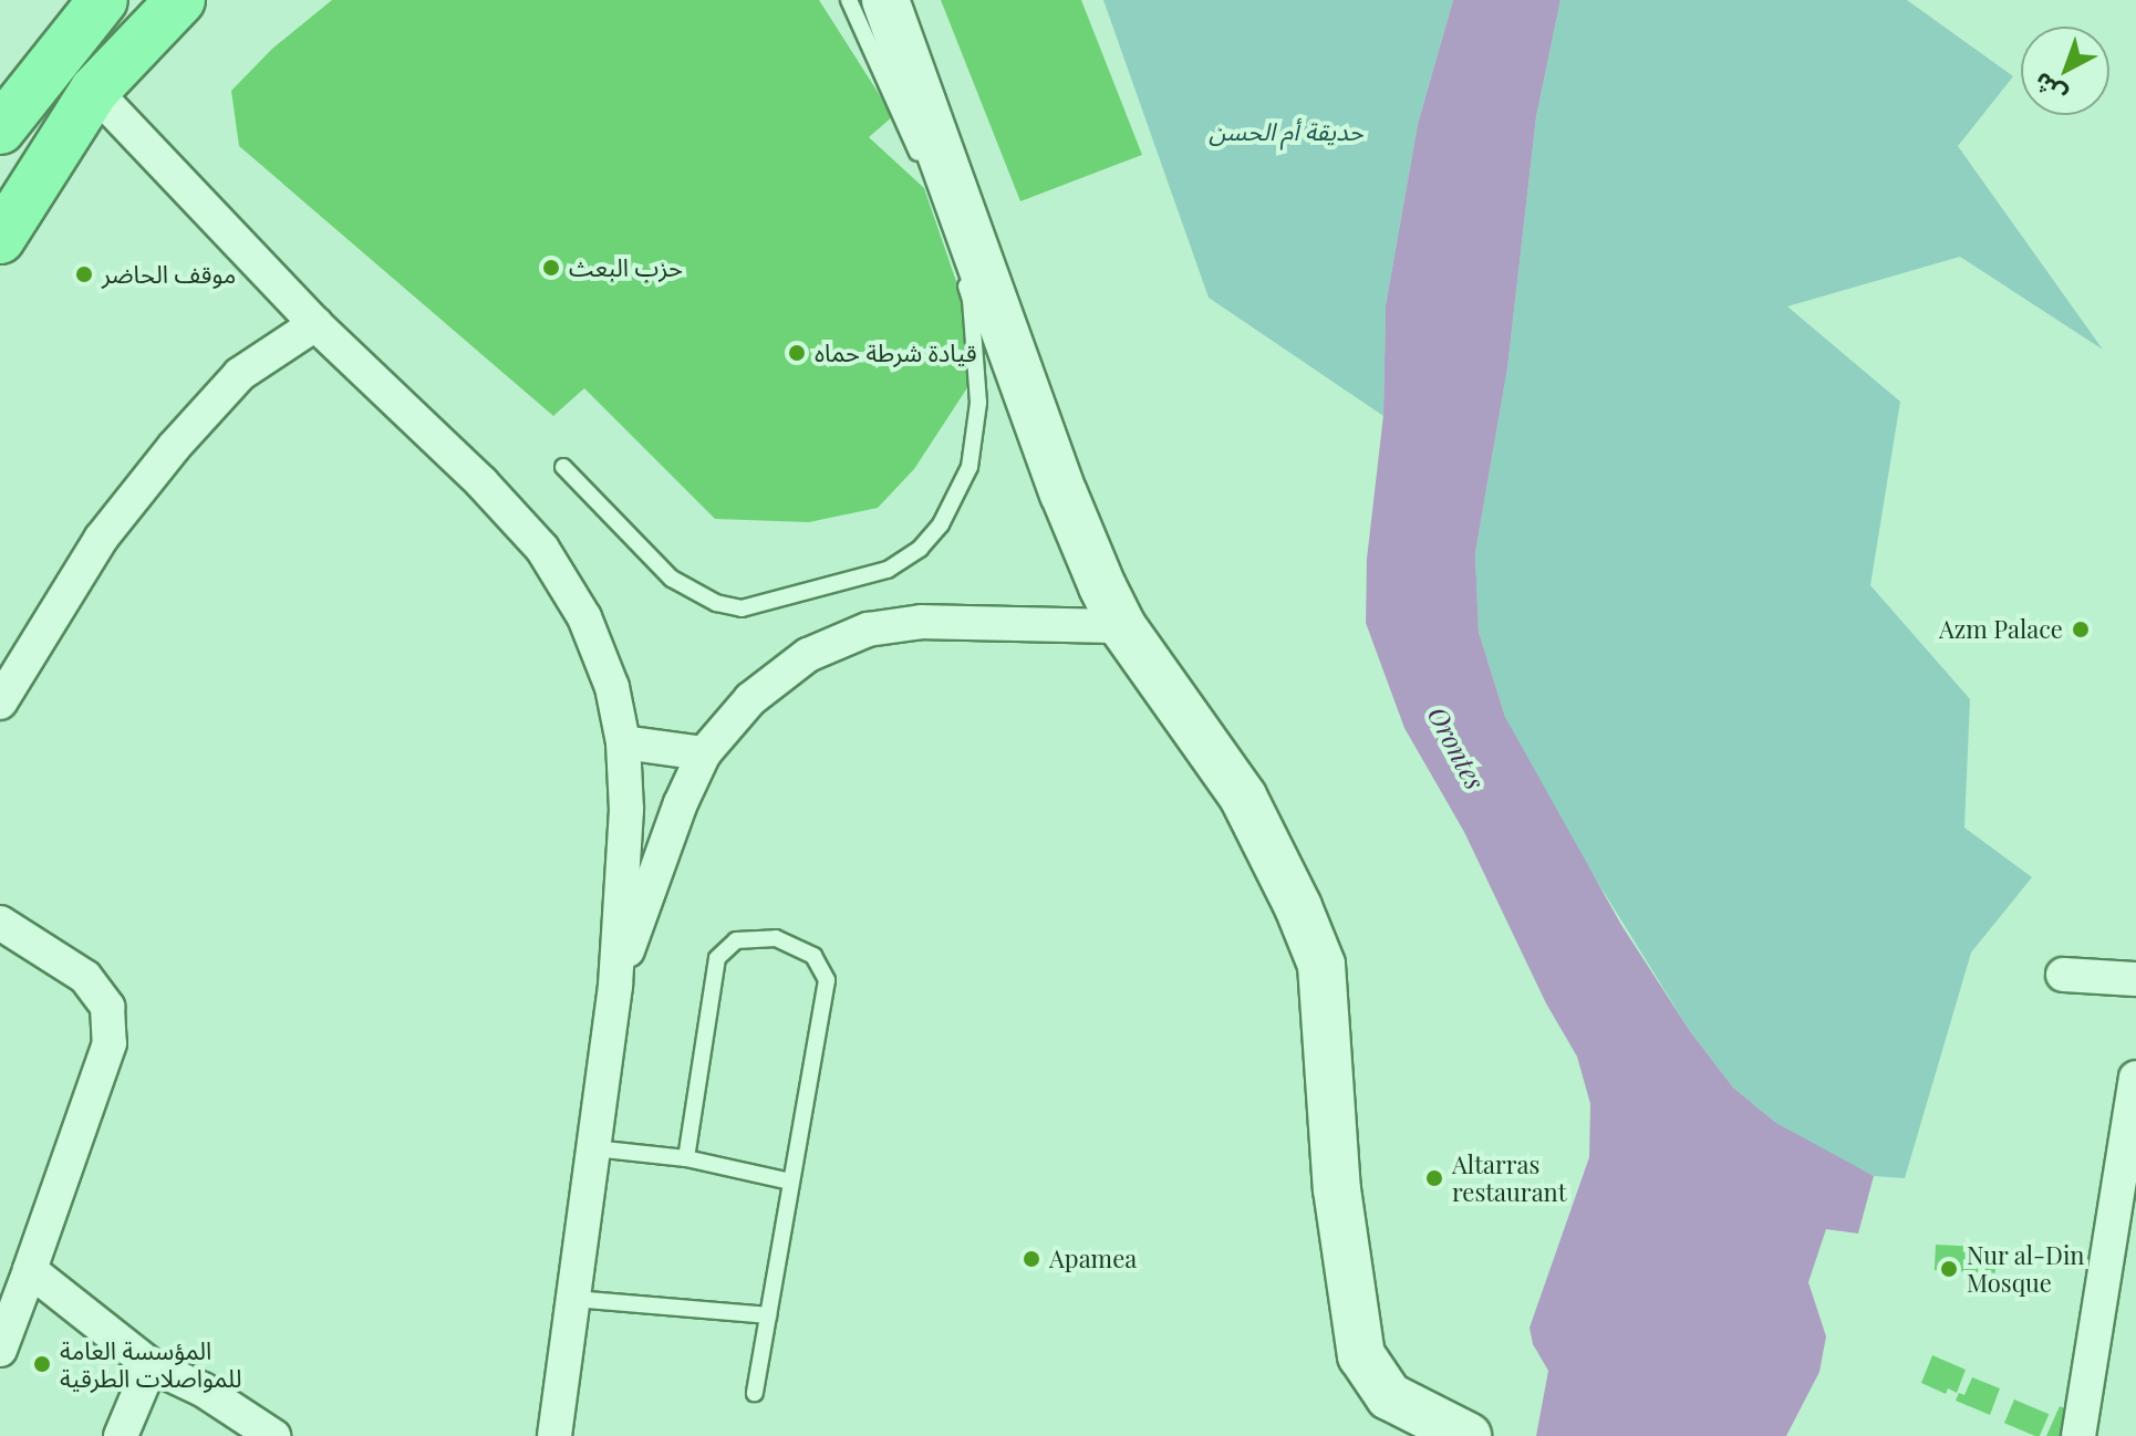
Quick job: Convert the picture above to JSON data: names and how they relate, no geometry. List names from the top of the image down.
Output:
{
  "water": ["Orontes"],
  "parks": ["حديقة أم الحسن"],
  "places": [
    "حزب البعث",
    "موقف الحاضر",
    "قيادة شرطة حماه",
    "Azm Palace",
    "Altarras restaurant",
    "Apamea",
    "Nur al-Din Mosque",
    "المؤسسة العامة للمواصلات الطرقية"
  ],
  "north": "bottom left"
}
